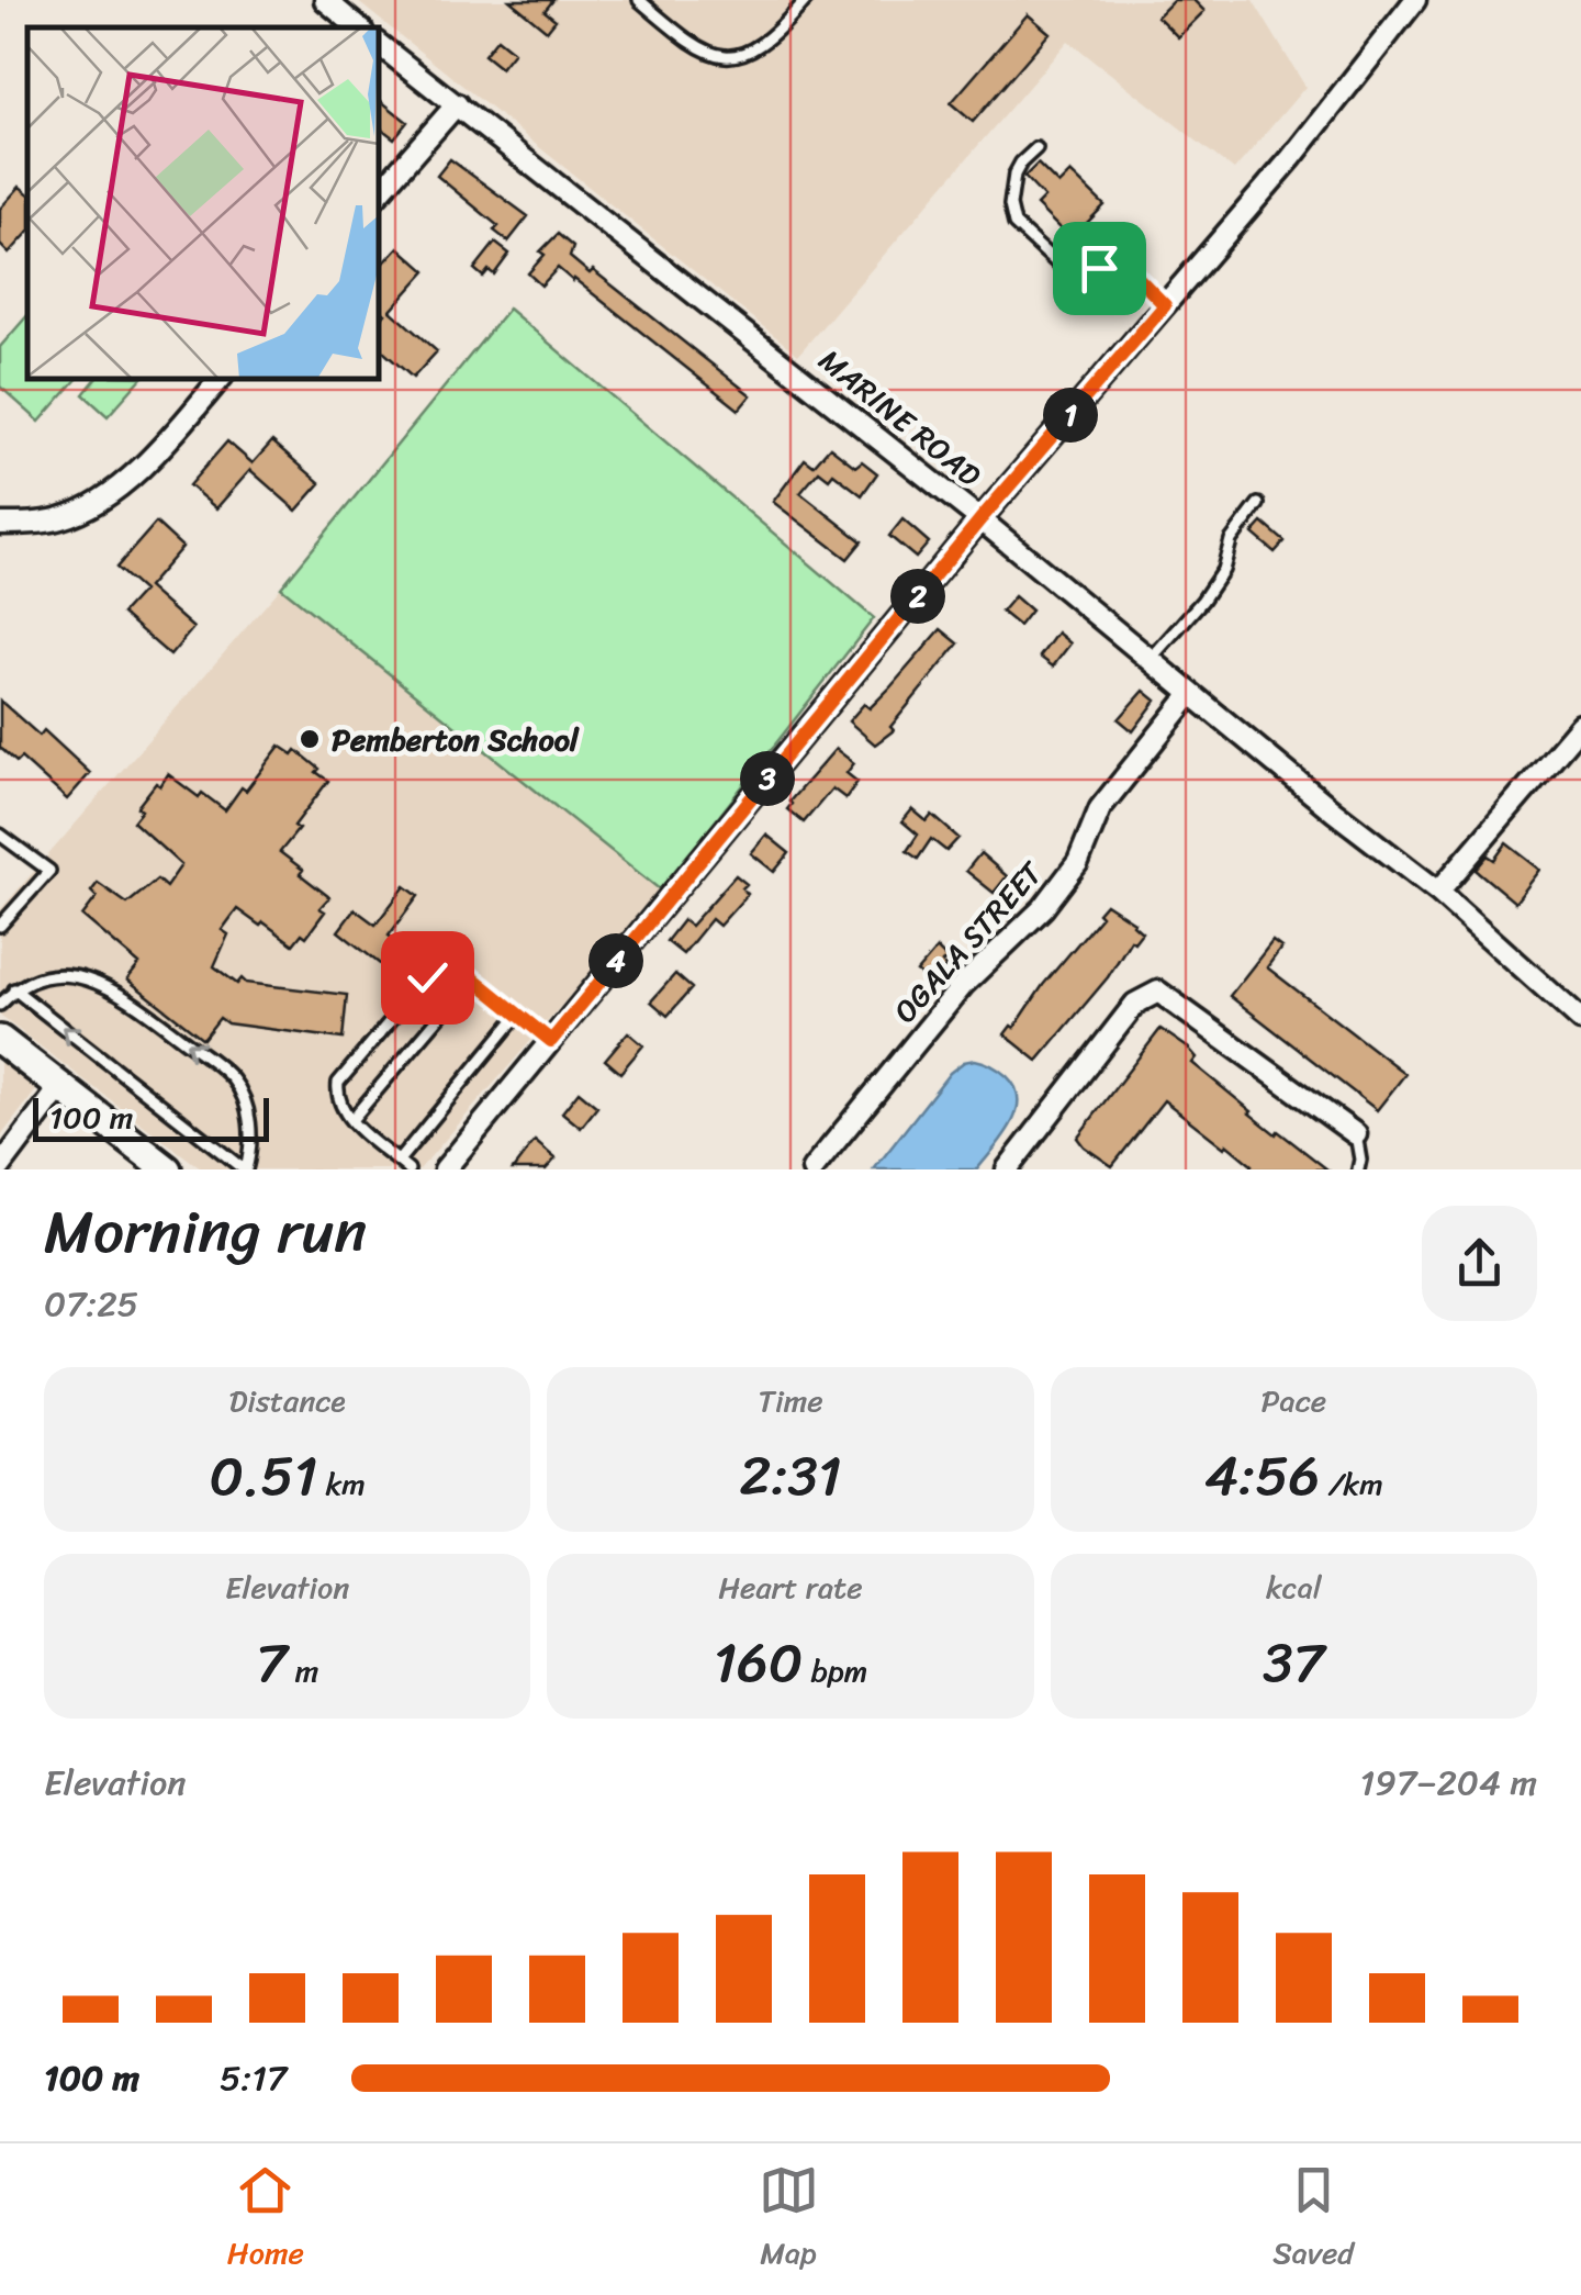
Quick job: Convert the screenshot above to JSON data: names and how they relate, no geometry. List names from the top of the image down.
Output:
{
  "streets": {
    "street": ["MARINE ROAD", "OGALA STREET"]
  },
  "crossings": [
    ["MARINE ROAD", "OGALA STREET"]
  ],
  "places": ["Pemberton School"],
  "scale_bar": "100 m",
  "page": {
    "pins": [
      "1",
      "2",
      "3",
      "4"
    ],
    "scale": "100 m",
    "heading": ["Morning run", "07:25"],
    "stats": [
      ["Distance", "0.51 km"],
      ["Time", "2:31"],
      ["Pace", "4:56 /km"],
      ["Elevation", "7 m"],
      ["Heart rate", "160 bpm"],
      ["kcal", "37"]
    ],
    "chart": ["Elevation", "197–204 m"],
    "list": [
      {
        "name": "100 m",
        "note": "5:17"
      }
    ],
    "tabs": ["Home", "Map", "Saved"]
  }
}
